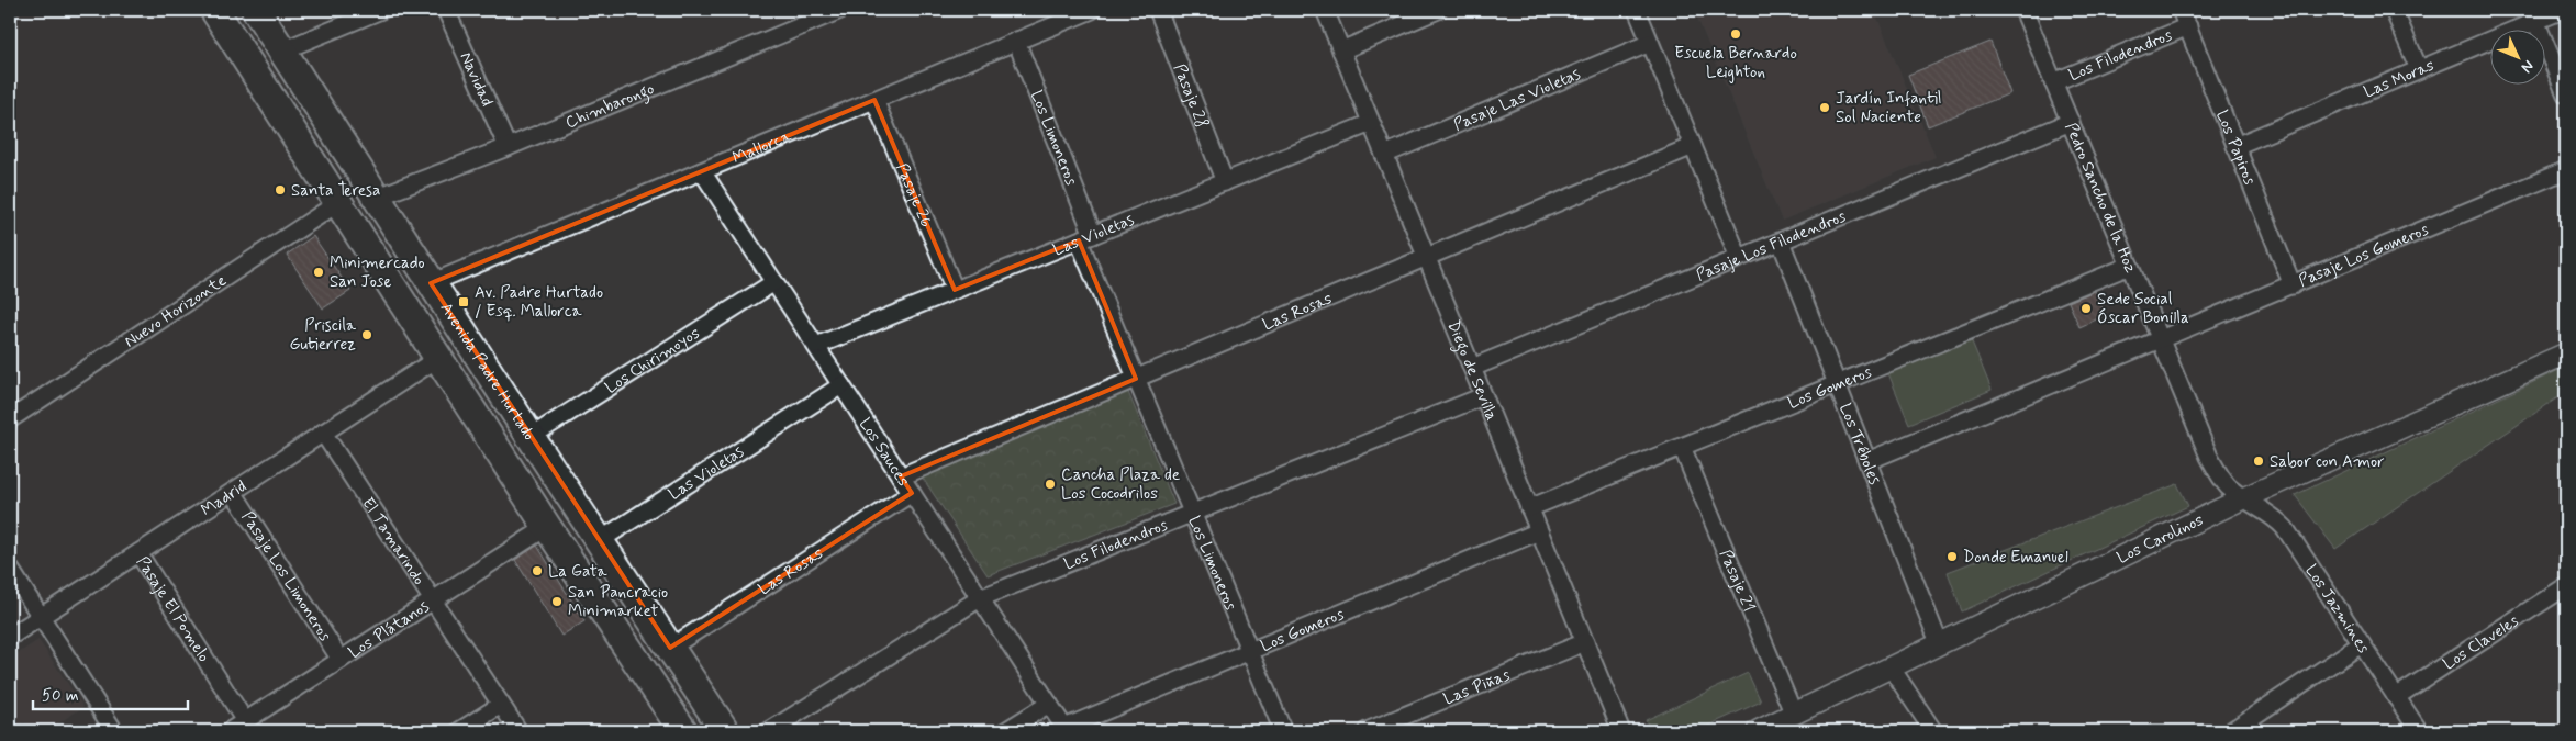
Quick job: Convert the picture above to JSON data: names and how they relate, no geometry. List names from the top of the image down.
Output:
{
  "streets": {
    "main road": ["Avenida Padre Hurtado"],
    "street": [
      "Los Filodendros",
      "Navidad",
      "Las Moras",
      "Pasaje 28",
      "Pasaje Las Violetas",
      "Chimbarongo",
      "Los Limoneros",
      "Mallorca",
      "Los Papiros",
      "Pasaje 26",
      "Pedro Sancho de la Hoz",
      "Las Violetas",
      "Pasaje Los Filodendros",
      "Pasaje Los Gomeros",
      "Nuevo Horizonte",
      "Las Rosas",
      "Los Chirimoyos",
      "Diego de Sevilla",
      "Los Gomeros",
      "Los Tréboles",
      "Los Sauces",
      "Madrid",
      "Los Carolinos",
      "El Tamarindo",
      "Pasaje Los Limoneros",
      "Pasaje 21",
      "Los Jazmines",
      "Pasaje El Pomelo",
      "Los Plátanos",
      "Los Claveles",
      "Las Piñas"
    ]
  },
  "crossings": [
    ["Los Filodendros", "Los Limoneros"],
    ["Los Filodendros", "Los Papiros"],
    ["Los Filodendros", "Pedro Sancho de la Hoz"],
    ["Los Filodendros", "Diego de Sevilla"],
    ["Los Filodendros", "Los Sauces"],
    ["Navidad", "Chimbarongo"],
    ["Las Moras", "Los Papiros"],
    ["Pasaje 28", "Las Violetas"],
    ["Pasaje Las Violetas", "Diego de Sevilla"],
    ["Chimbarongo", "Avenida Padre Hurtado"],
    ["Los Limoneros", "Mallorca"],
    ["Los Limoneros", "Las Violetas"],
    ["Los Limoneros", "Las Rosas"],
    ["Los Limoneros", "Los Gomeros"],
    ["Mallorca", "Pasaje 26"],
    ["Mallorca", "Avenida Padre Hurtado"],
    ["Mallorca", "Los Sauces"],
    ["Los Papiros", "Pasaje Los Gomeros"],
    ["Pasaje 26", "Las Violetas"],
    ["Pedro Sancho de la Hoz", "Pasaje Los Filodendros"],
    ["Pedro Sancho de la Hoz", "Pasaje Los Gomeros"],
    ["Pedro Sancho de la Hoz", "Los Gomeros"],
    ["Pedro Sancho de la Hoz", "Los Carolinos"],
    ["Pedro Sancho de la Hoz", "Los Jazmines"],
    ["Las Violetas", "Diego de Sevilla"],
    ["Las Violetas", "Avenida Padre Hurtado"],
    ["Las Violetas", "Los Sauces"],
    ["Pasaje Los Filodendros", "Diego de Sevilla"],
    ["Pasaje Los Filodendros", "Los Tréboles"],
    ["Nuevo Horizonte", "Avenida Padre Hurtado"],
    ["Las Rosas", "Diego de Sevilla"],
    ["Las Rosas", "Avenida Padre Hurtado"],
    ["Las Rosas", "Los Sauces"],
    ["Los Chirimoyos", "Avenida Padre Hurtado"],
    ["Los Chirimoyos", "Los Sauces"],
    ["Diego de Sevilla", "Los Gomeros"],
    ["Diego de Sevilla", "Las Piñas"],
    ["Avenida Padre Hurtado", "Madrid"],
    ["Avenida Padre Hurtado", "Los Plátanos"],
    ["Los Gomeros", "Los Tréboles"],
    ["Los Gomeros", "Los Sauces"],
    ["Los Gomeros", "Pasaje 21"],
    ["Los Tréboles", "Los Carolinos"],
    ["Madrid", "El Tamarindo"],
    ["Madrid", "Pasaje Los Limoneros"],
    ["Madrid", "Pasaje El Pomelo"],
    ["Los Carolinos", "Pasaje 21"],
    ["Los Carolinos", "Los Jazmines"],
    ["El Tamarindo", "Los Plátanos"],
    ["Pasaje Los Limoneros", "Los Plátanos"],
    ["Los Jazmines", "Los Claveles"],
    ["Pasaje El Pomelo", "Los Plátanos"]
  ],
  "places": {
    "other": [
      "Escuela Bernardo Leighton",
      "Jardín Infantil Sol Naciente",
      "Santa Teresa",
      "Minimercado San Jose",
      "Sede Social Óscar Bonilla",
      "Priscila Gutierrez",
      "Sabor con Amor",
      "Cancha Plaza de Los Cocodrilos",
      "Donde Emanuel",
      "La Gata",
      "San Pancracio Minimarket"
    ],
    "transit": ["Av. Padre Hurtado / Esq. Mallorca"]
  },
  "scale_bar": "50 m",
  "north": "bottom right"
}
